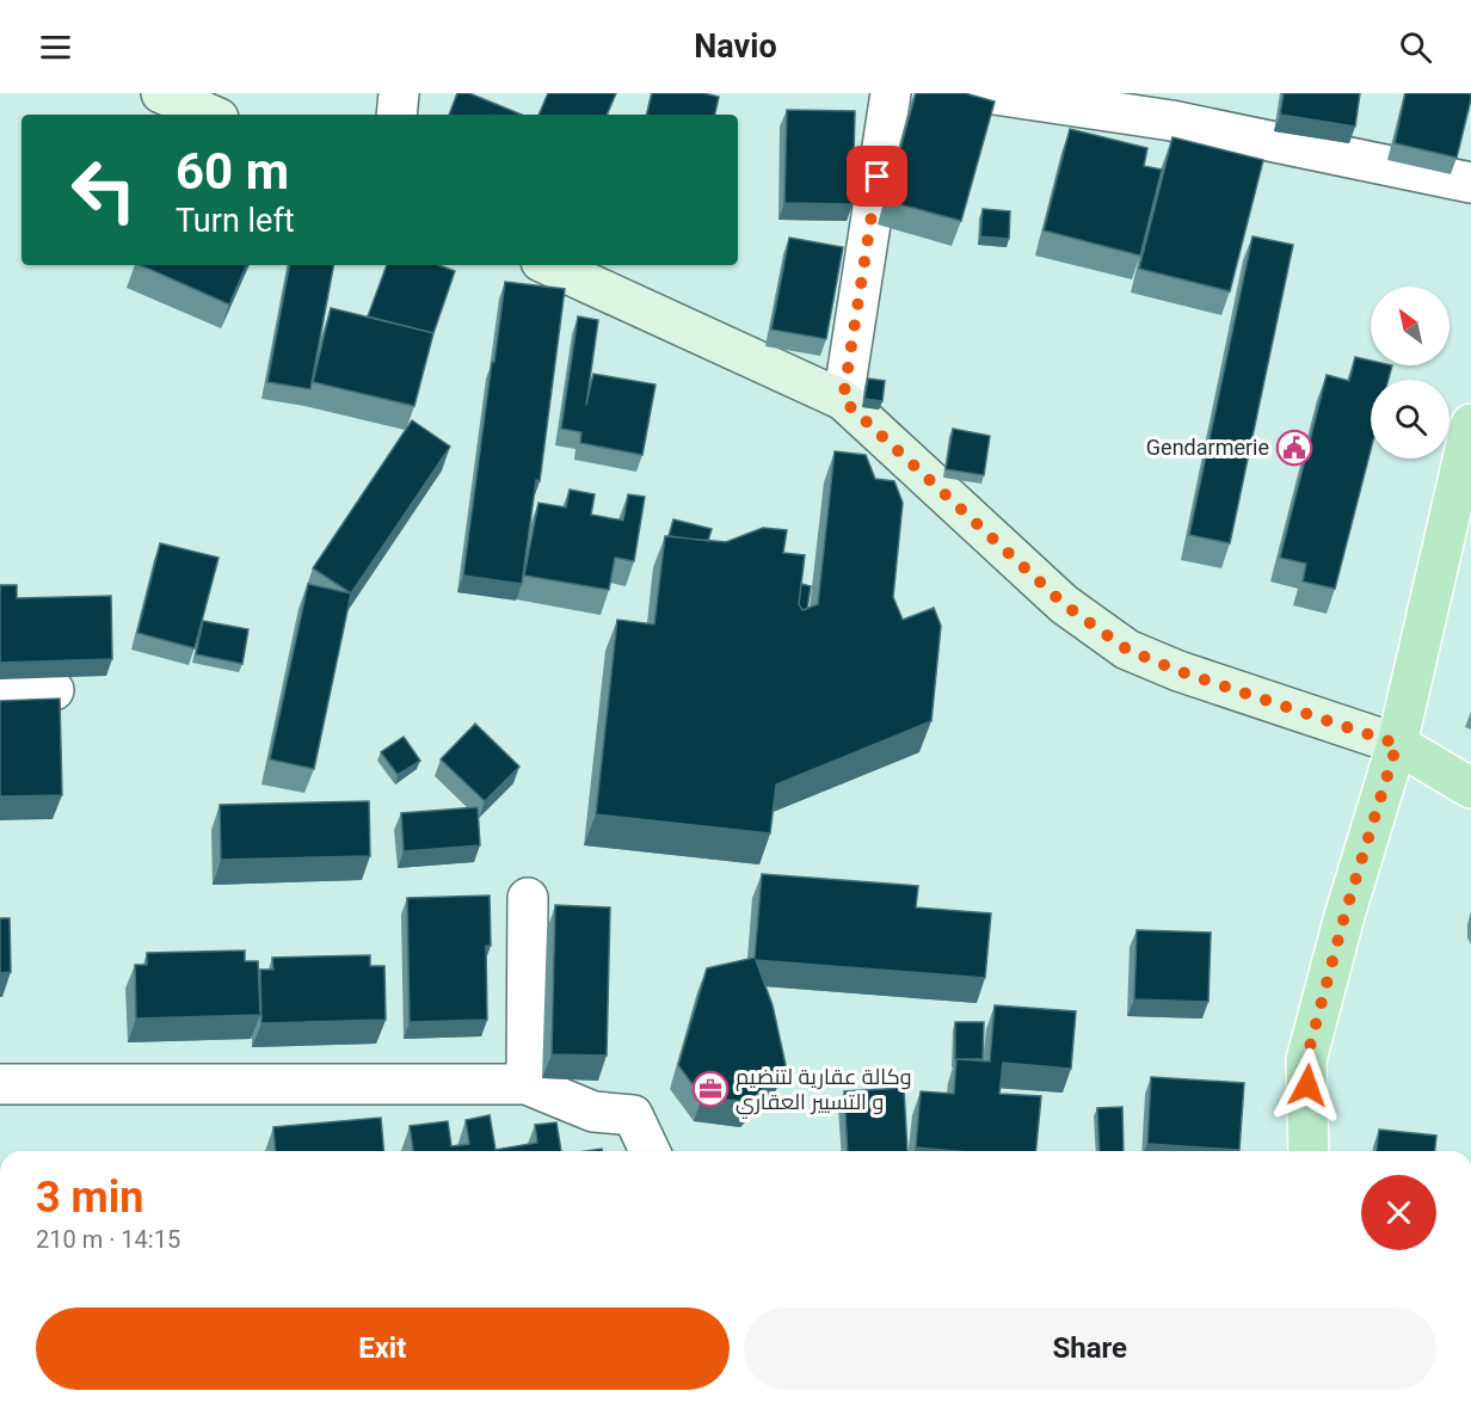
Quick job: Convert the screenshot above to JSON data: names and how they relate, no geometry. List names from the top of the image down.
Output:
{
  "places": {
    "public building": ["Gendarmerie"],
    "office": ["وكالة عقارية لتنضيم و التسيير العقاري"]
  },
  "north": "top left",
  "page": {
    "header": "Navio",
    "turn": ["60 m", "Turn left"],
    "heading": ["3 min", "210 m · 14:15"],
    "buttons": ["Exit", "Share"]
  }
}
